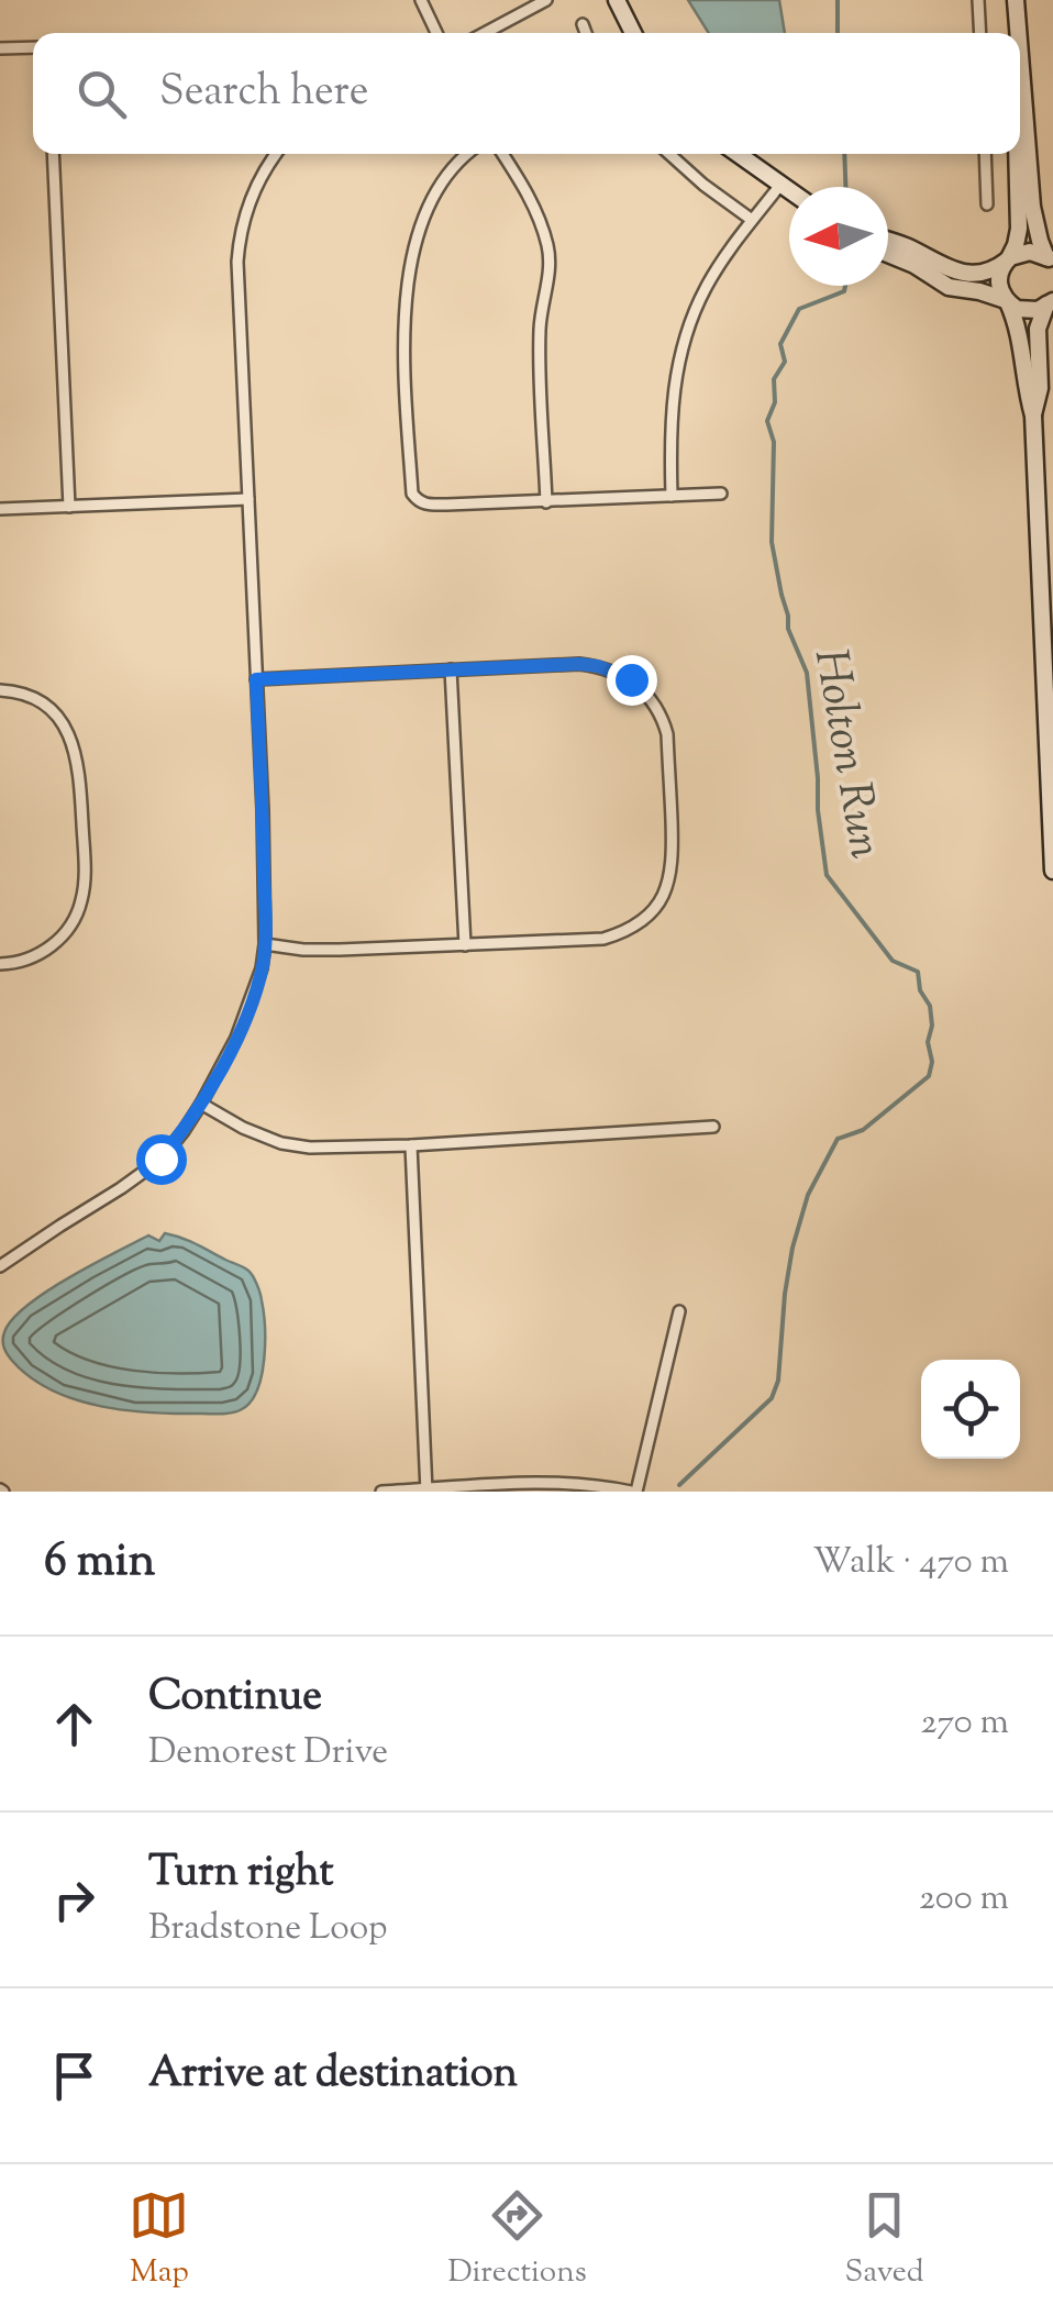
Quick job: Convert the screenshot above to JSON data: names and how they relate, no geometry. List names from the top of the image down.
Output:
{
  "water": ["Holton Run"],
  "north": "left",
  "page": {
    "search": "Search here",
    "heading": ["6 min", "Walk · 470 m"],
    "list": [
      ["Continue", "Demorest Drive", "270 m"],
      ["Turn right", "Bradstone Loop", "200 m"],
      "Arrive at destination"
    ],
    "nav": ["Map", "Directions", "Saved"]
  }
}
